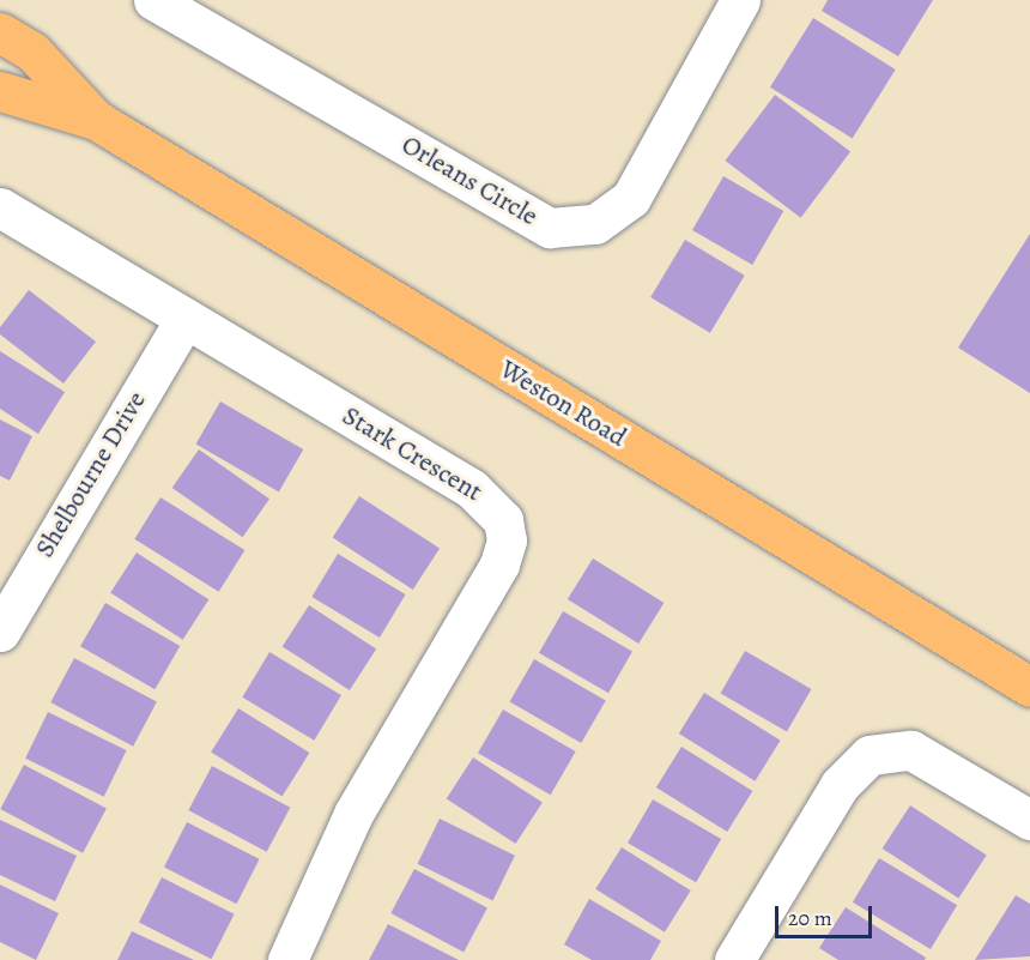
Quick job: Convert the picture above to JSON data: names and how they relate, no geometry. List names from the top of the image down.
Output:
{
  "streets": {
    "main road": ["Weston Road"],
    "street": ["Orleans Circle", "Stark Crescent", "Shelbourne Drive"]
  },
  "crossings": [
    ["Stark Crescent", "Shelbourne Drive"]
  ],
  "scale_bar": "20 m"
}
